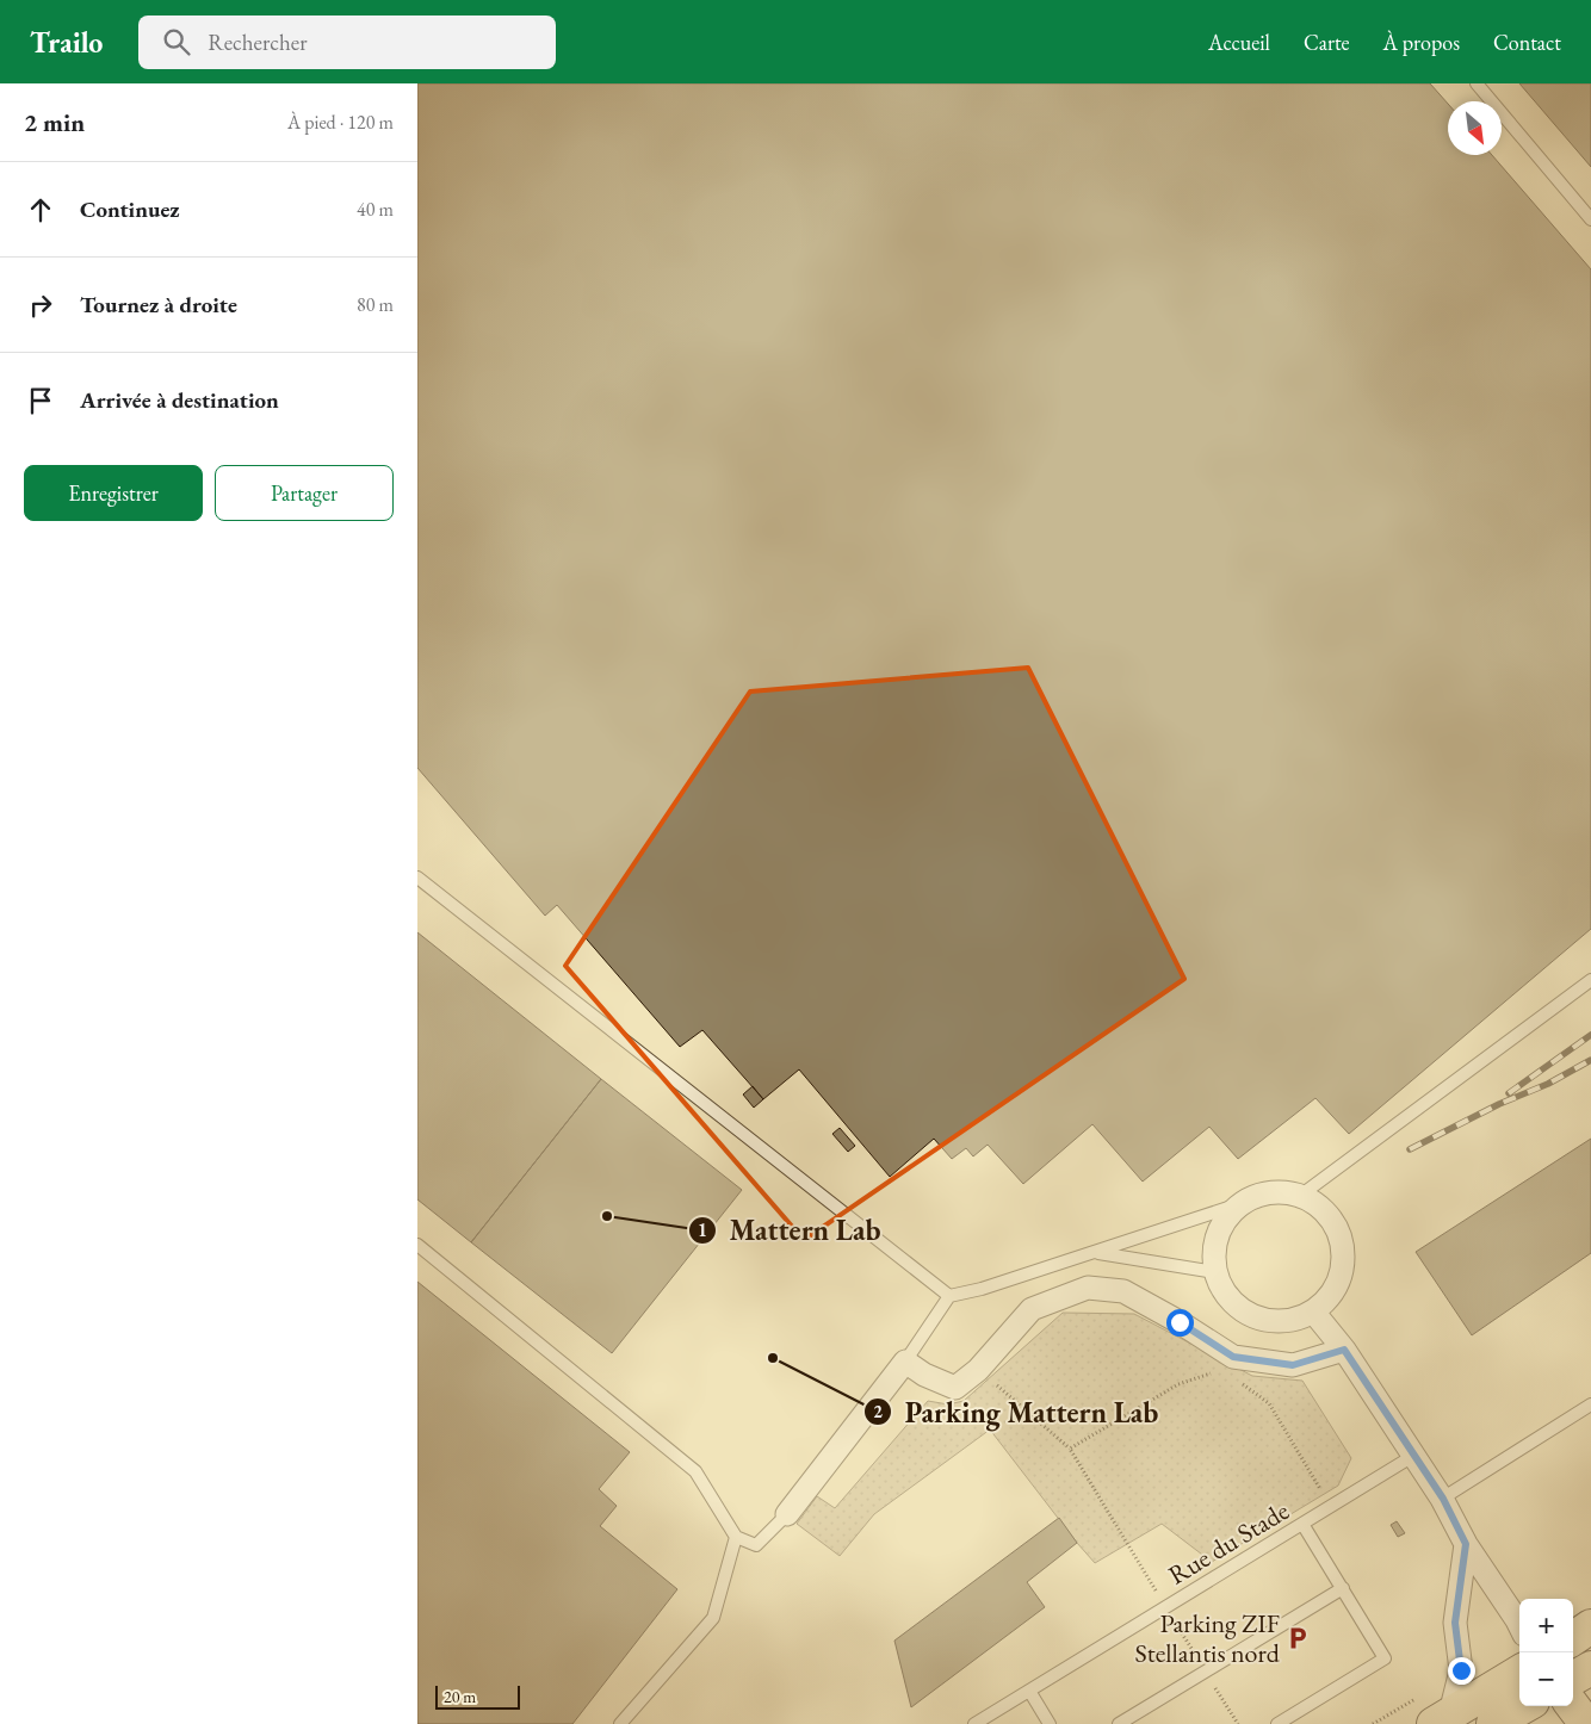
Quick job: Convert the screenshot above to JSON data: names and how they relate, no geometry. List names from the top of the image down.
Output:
{
  "streets": {
    "lane": ["Rue du Stade"]
  },
  "places": {
    "other": ["Mattern Lab", "Parking Mattern Lab"],
    "parking": ["Parking ZIF Stellantis nord"]
  },
  "scale_bar": "20 m",
  "north": "bottom right",
  "page": {
    "header": "Trailo",
    "search": "Rechercher",
    "nav": [
      "Accueil",
      "Carte",
      "À propos",
      "Contact"
    ],
    "heading": ["2 min", "À pied · 120 m"],
    "list": [
      ["Continuez", "40 m"],
      ["Tournez à droite", "80 m"],
      "Arrivée à destination"
    ],
    "buttons": ["Enregistrer", "Partager"],
    "map_buttons": ["+", "−"],
    "scale": "20 m"
  }
}
